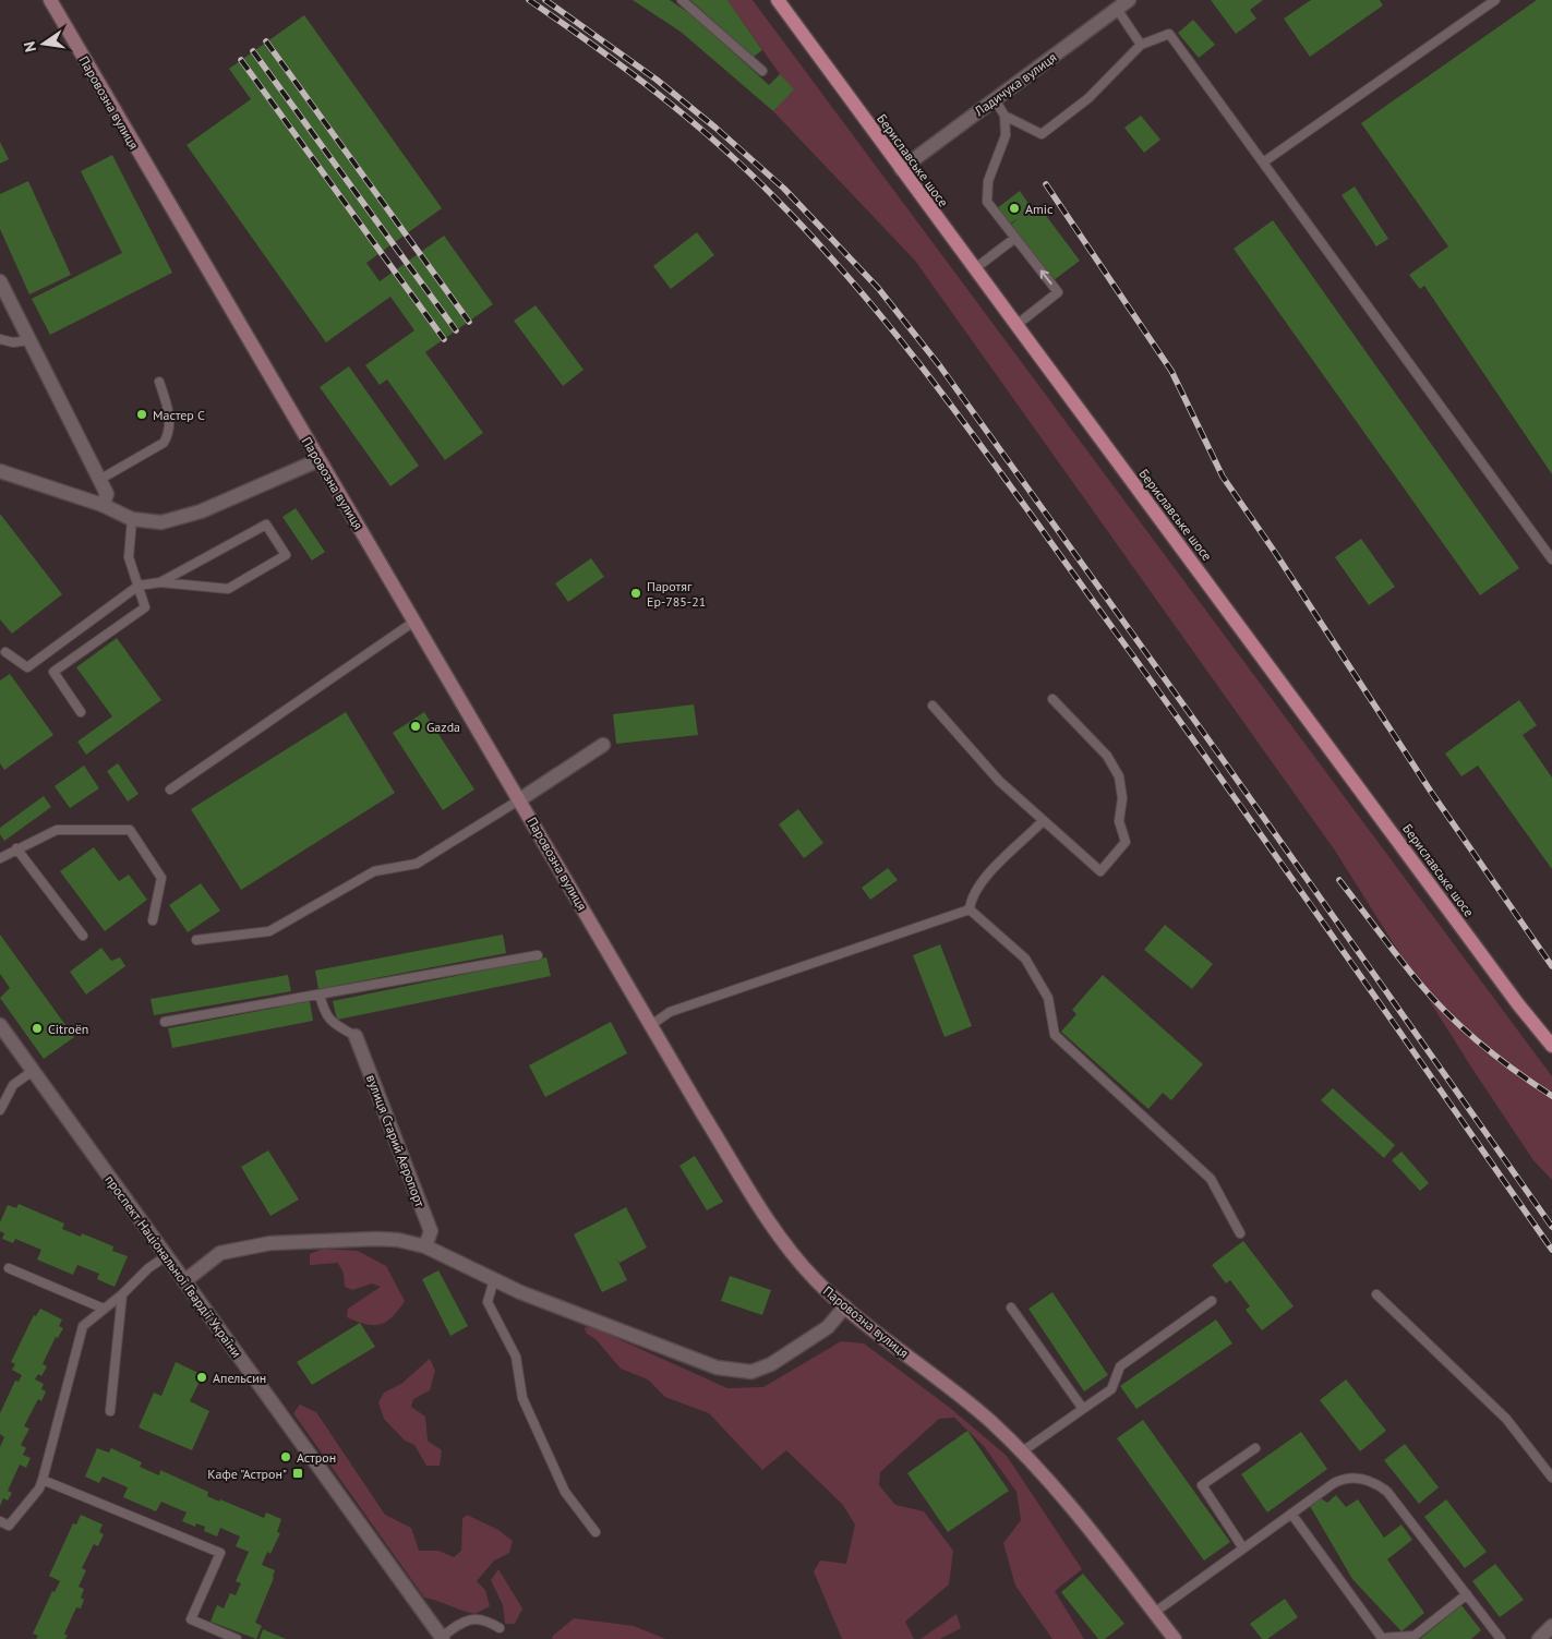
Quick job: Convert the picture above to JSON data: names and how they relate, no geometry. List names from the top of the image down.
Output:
{
  "streets": {
    "main road": ["Паровозна вулиця", "Бериславське шосе"],
    "street": ["Ладичука вулиця", "вулиця Старий Аеропорт", "проспект Національної Гвардії України"]
  },
  "crossings": [
    ["Ладичука вулиця", "Бериславське шосе"]
  ],
  "places": {
    "other": [
      "Amic",
      "Мастер С",
      "Паротяг Ер-785-21",
      "Gazda",
      "Citroën",
      "Апельсин",
      "Астрон"
    ],
    "transit": ["Кафе \"Астрон\""]
  },
  "north": "left"
}
